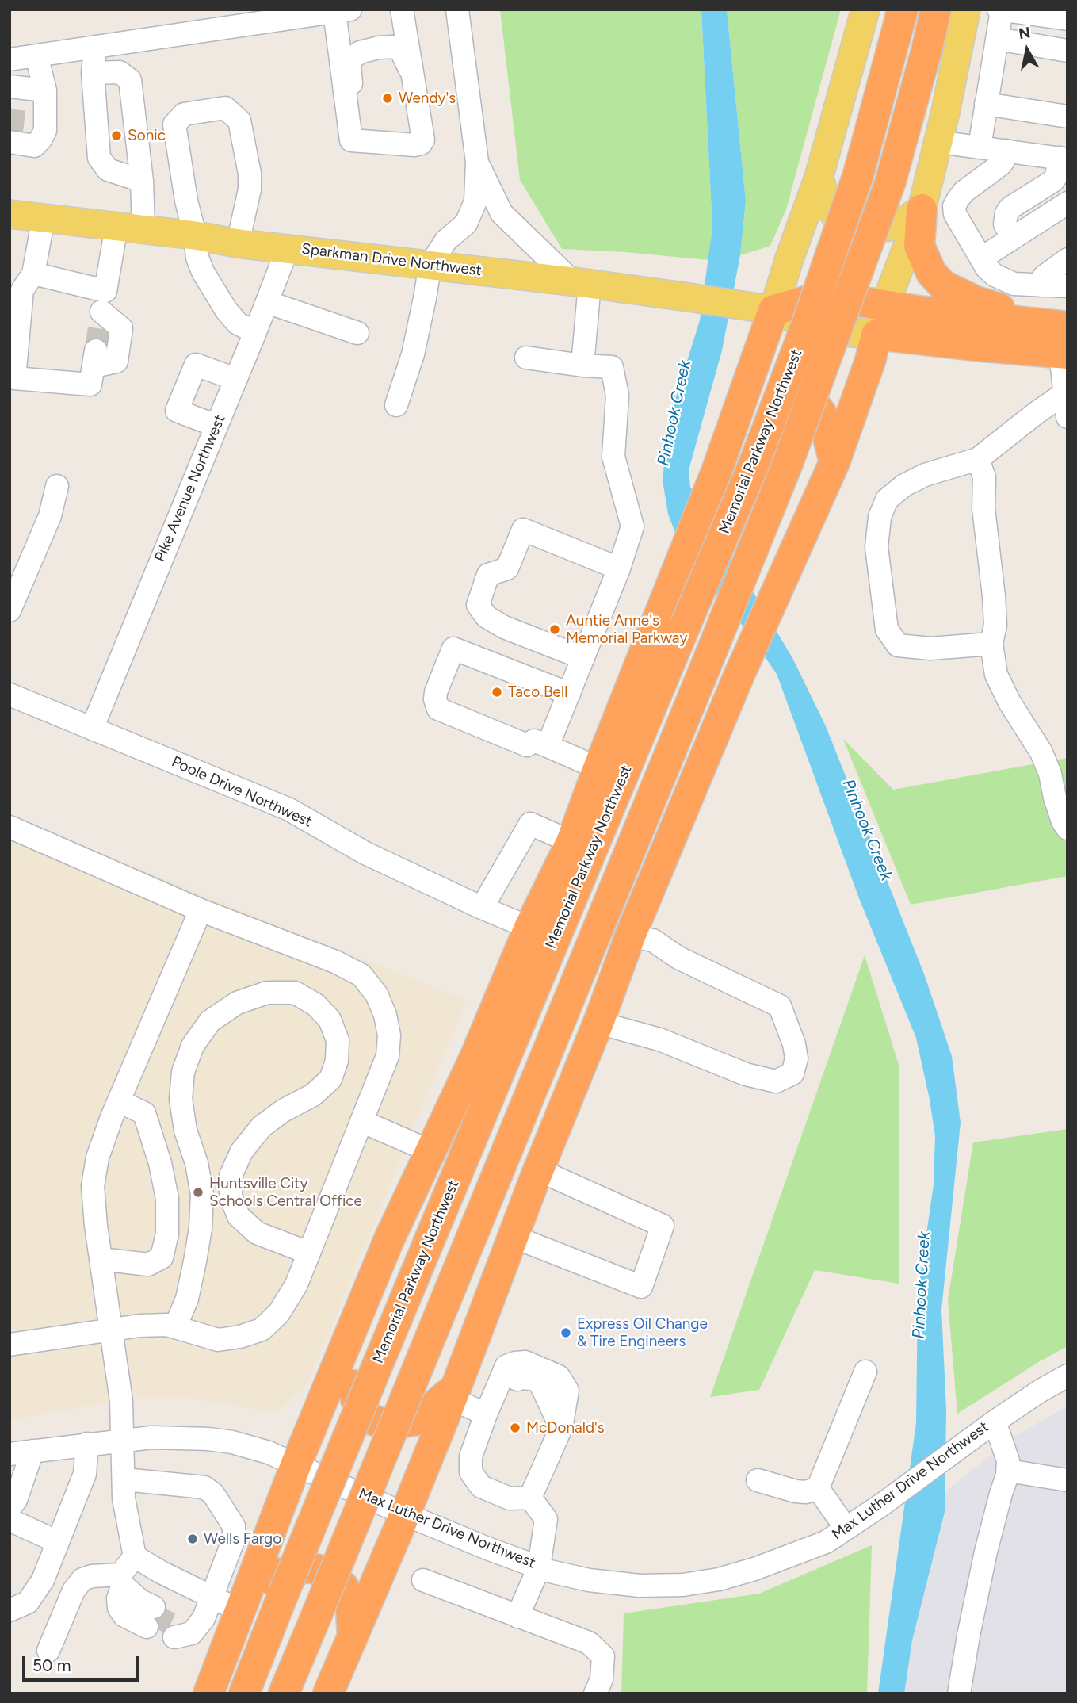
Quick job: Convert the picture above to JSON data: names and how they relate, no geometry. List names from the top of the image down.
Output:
{
  "streets": {
    "highway": ["Sparkman Drive Northwest", "Memorial Parkway Northwest"],
    "street": ["Pike Avenue Northwest", "Poole Drive Northwest", "Max Luther Drive Northwest"]
  },
  "crossings": [
    ["Sparkman Drive Northwest", "Pike Avenue Northwest"],
    ["Pike Avenue Northwest", "Poole Drive Northwest"]
  ],
  "water": ["Pinhook Creek"],
  "places": [
    "Wendy's",
    "Sonic",
    "Auntie Anne's Memorial Parkway",
    "Taco Bell",
    "Huntsville City Schools Central Office",
    "Express Oil Change & Tire Engineers",
    "McDonald's",
    "Wells Fargo"
  ],
  "scale_bar": "50 m",
  "north": "top"
}
